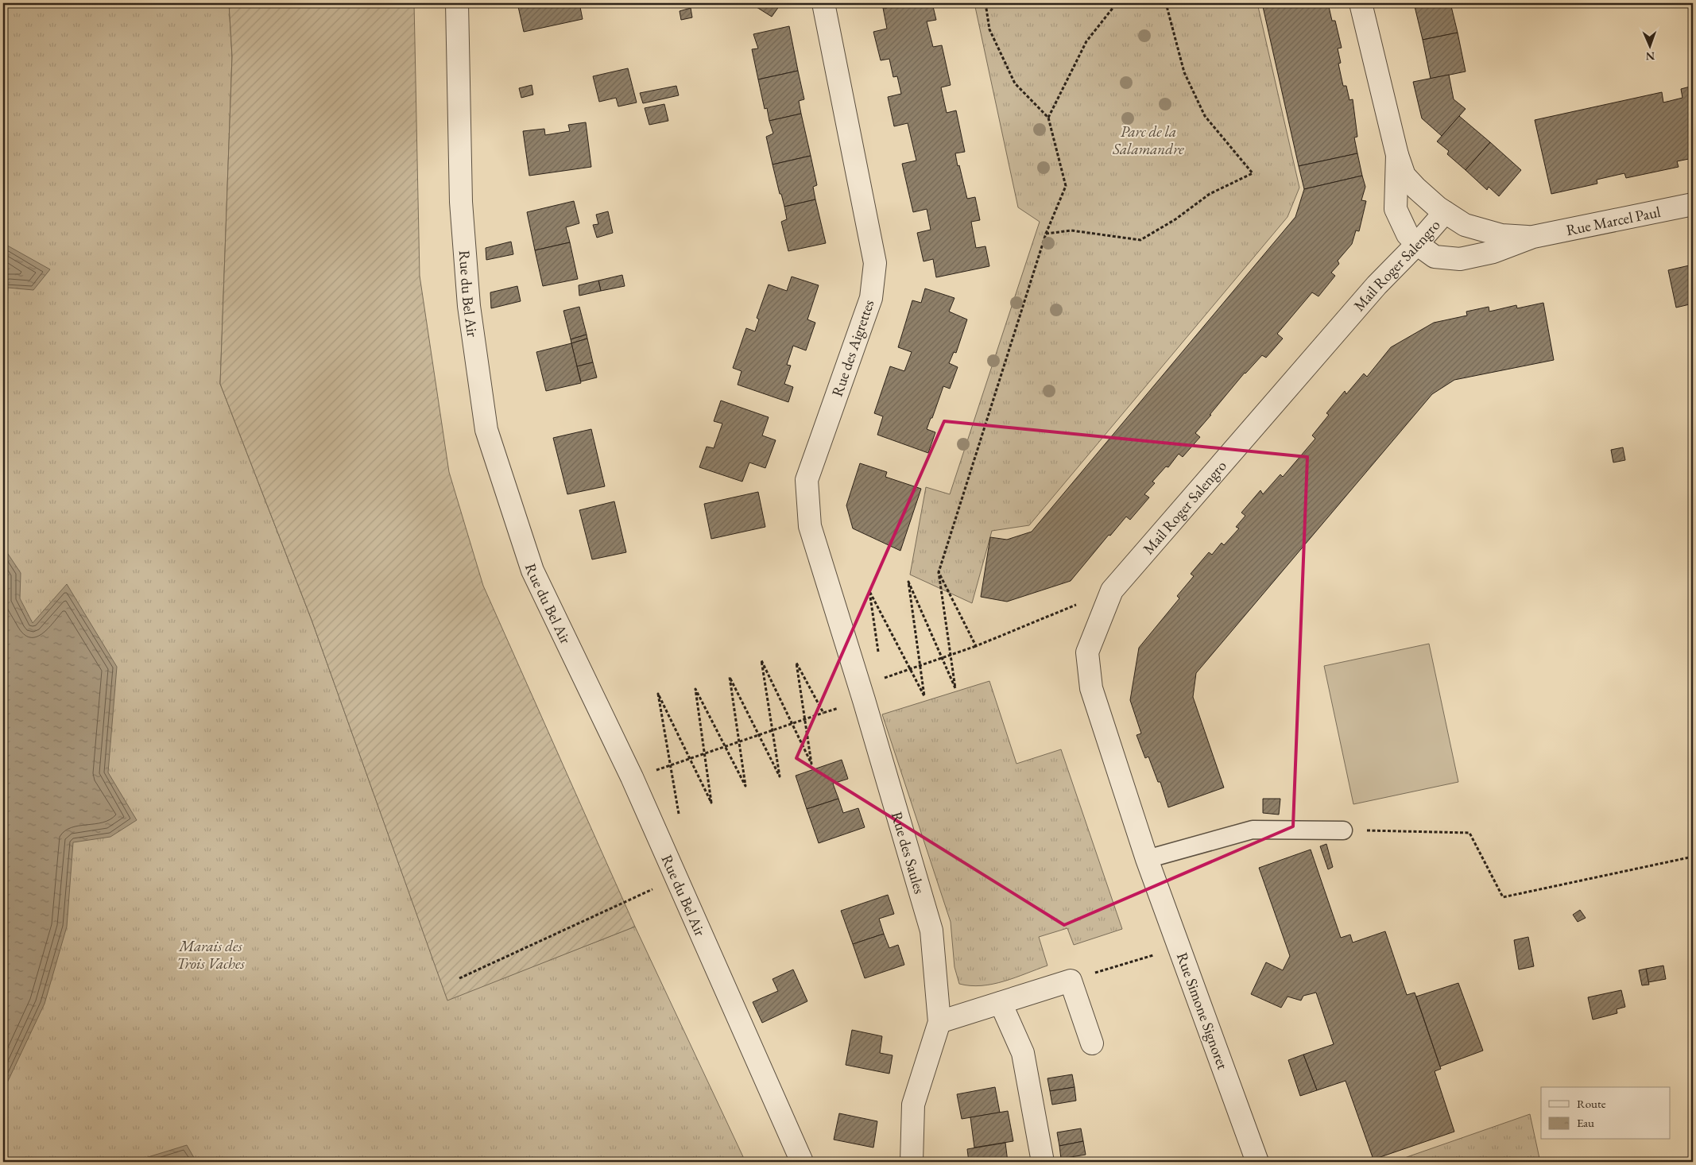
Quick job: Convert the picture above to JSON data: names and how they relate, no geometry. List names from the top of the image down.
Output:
{
  "streets": {
    "street": [
      "Rue Marcel Paul",
      "Mail Roger Salengro",
      "Rue du Bel Air",
      "Rue des Aigrettes",
      "Rue des Saules",
      "Rue Simone Signoret"
    ]
  },
  "crossings": [
    ["Rue Marcel Paul", "Mail Roger Salengro"],
    ["Mail Roger Salengro", "Rue Simone Signoret"],
    ["Rue des Aigrettes", "Rue des Saules"]
  ],
  "parks": ["Parc de la Salamandre", "Marais des Trois Vaches"],
  "legend": ["Route", "Eau"],
  "north": "bottom"
}
